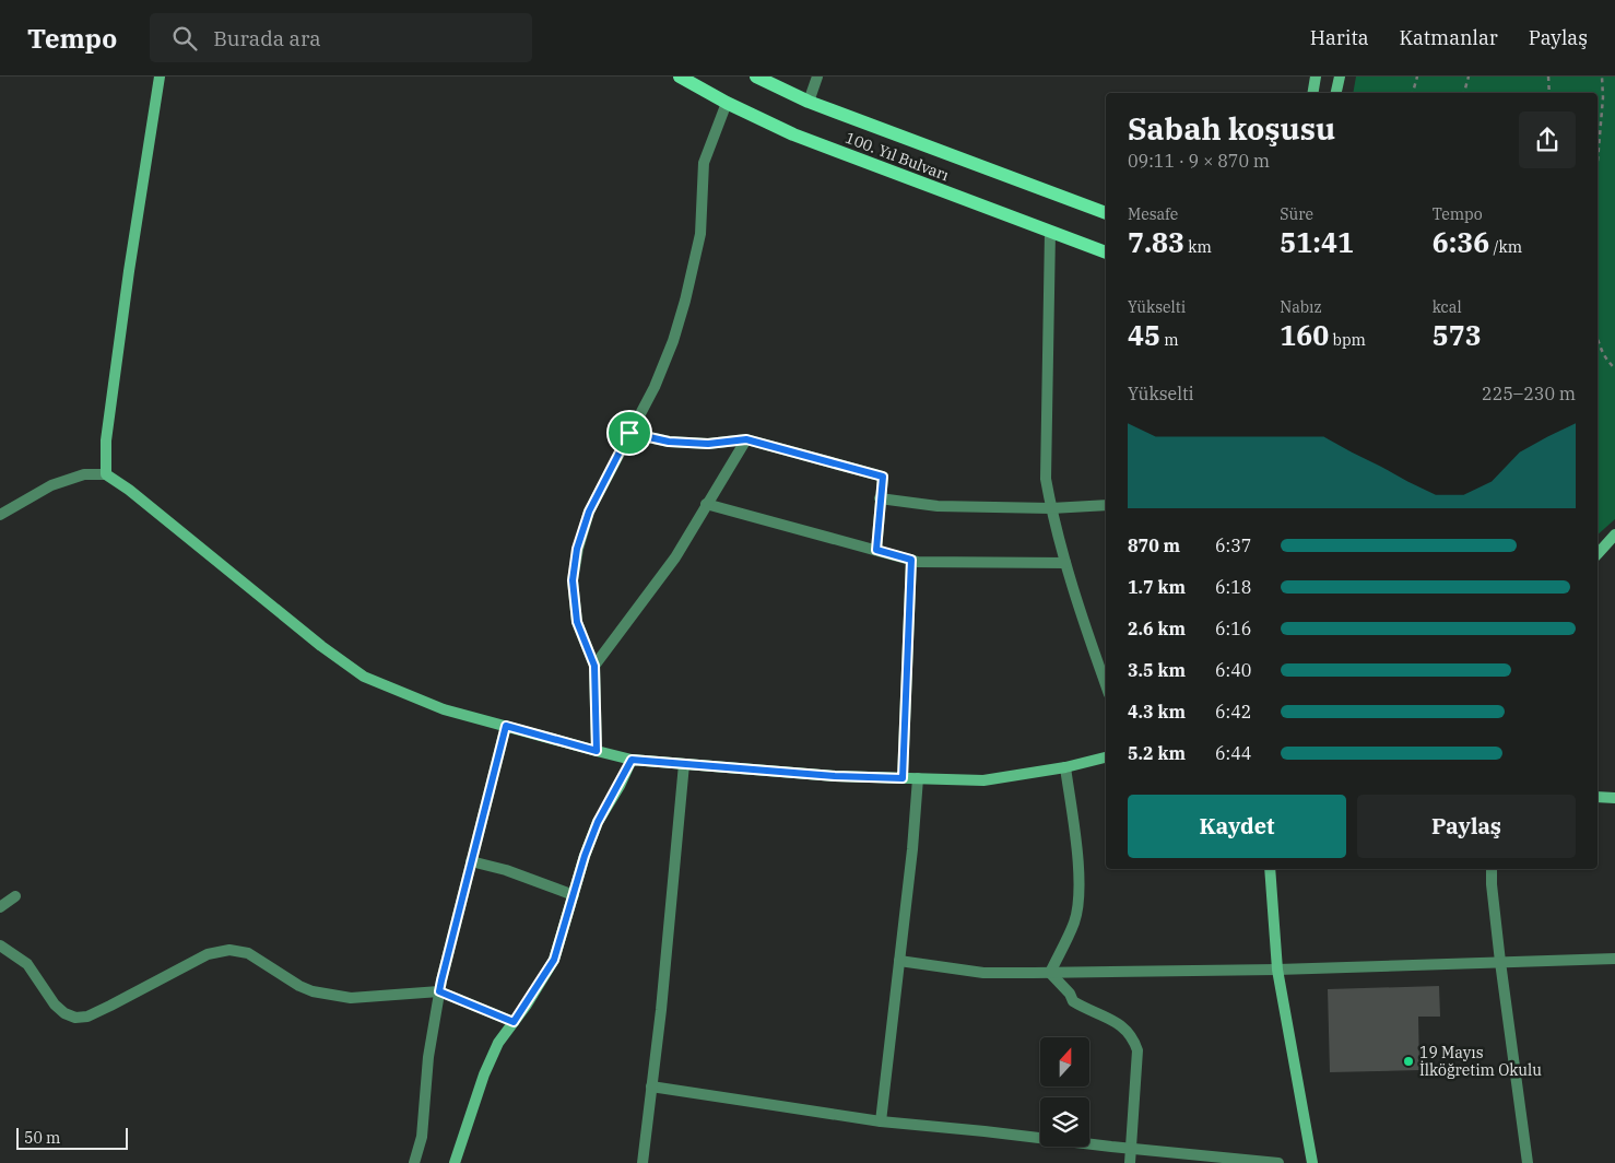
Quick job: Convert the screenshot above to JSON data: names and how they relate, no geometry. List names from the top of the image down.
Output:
{
  "streets": {
    "main road": ["100. Yıl Bulvarı"]
  },
  "places": ["19 Mayıs İlköğretim Okulu"],
  "scale_bar": "50 m",
  "north": "top",
  "page": {
    "header": "Tempo",
    "search": "Burada ara",
    "nav": ["Harita", "Katmanlar", "Paylaş"],
    "heading": ["Sabah koşusu", "09:11 · 9 × 870 m"],
    "stats": [
      ["Mesafe", "7.83 km"],
      ["Süre", "51:41"],
      ["Tempo", "6:36 /km"],
      ["Yükselti", "45 m"],
      ["Nabız", "160 bpm"],
      ["kcal", "573"]
    ],
    "chart": ["Yükselti", "225–230 m"],
    "list": [
      {
        "name": "870 m",
        "note": "6:37"
      },
      {
        "name": "1.7 km",
        "note": "6:18"
      },
      {
        "name": "2.6 km",
        "note": "6:16"
      },
      {
        "name": "3.5 km",
        "note": "6:40"
      },
      {
        "name": "4.3 km",
        "note": "6:42"
      },
      {
        "name": "5.2 km",
        "note": "6:44"
      }
    ],
    "buttons": ["Kaydet", "Paylaş"],
    "scale": "50 m"
  }
}
